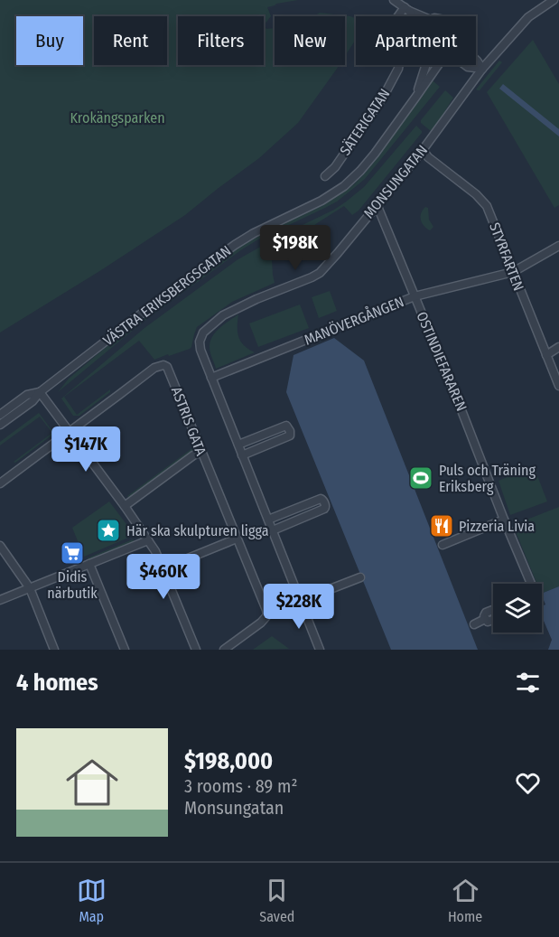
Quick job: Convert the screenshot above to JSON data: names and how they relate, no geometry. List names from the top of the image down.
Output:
{
  "streets": {
    "street": [
      "SÄTERIGATAN",
      "MONSUNGATAN",
      "STYRFARTEN",
      "VÄSTRA ERIKSBERGSGATAN",
      "MANÖVERGÅNGEN",
      "OSTINDIEFARAREN",
      "ASTRIS GATA"
    ]
  },
  "crossings": [
    ["MONSUNGATAN", "STYRFARTEN"],
    ["MONSUNGATAN", "MANÖVERGÅNGEN"],
    ["MONSUNGATAN", "OSTINDIEFARAREN"],
    ["STYRFARTEN", "MANÖVERGÅNGEN"],
    ["MANÖVERGÅNGEN", "OSTINDIEFARAREN"]
  ],
  "parks": ["Krokängsparken"],
  "places": {
    "sports": ["Puls och Träning Eriksberg"],
    "restaurant": ["Pizzeria Livia"],
    "place": ["Här ska skulpturen ligga"],
    "supermarket": ["Didis närbutik"]
  },
  "page": {
    "chip": [
      "Buy",
      "Rent",
      "Filters",
      "New",
      "Apartment"
    ],
    "price": [
      "$198K",
      "$147K",
      "$460K",
      "$228K"
    ],
    "heading": "4 homes",
    "list": [
      {
        "name": "$198,000",
        "note": "3 rooms · 89 m² · Monsungatan"
      }
    ],
    "tabs": ["Map", "Saved", "Home"]
  }
}
